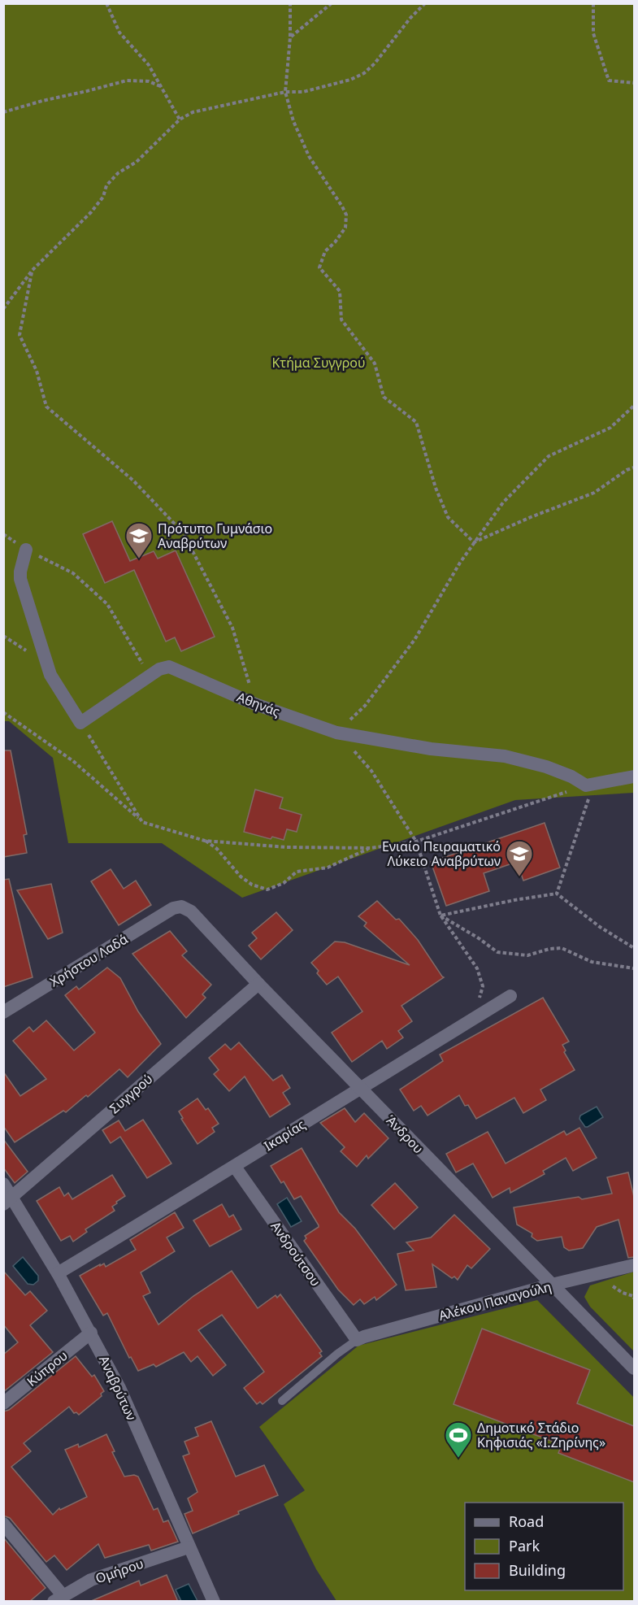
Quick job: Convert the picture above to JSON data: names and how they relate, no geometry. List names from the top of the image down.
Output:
{
  "streets": {
    "street": [
      "Αθηνάς",
      "Χρήστου Λαδά",
      "Συγγρού",
      "Άνδρου",
      "Ικαρίας",
      "Ανδρούτσου",
      "Αλέκου Παναγούλη",
      "Κύπρου",
      "Αναβρύτων",
      "Ομήρου"
    ]
  },
  "crossings": [
    ["Χρήστου Λαδά", "Άνδρου"],
    ["Συγγρού", "Άνδρου"],
    ["Συγγρού", "Αναβρύτων"],
    ["Άνδρου", "Ικαρίας"],
    ["Άνδρου", "Αλέκου Παναγούλη"],
    ["Ικαρίας", "Ανδρούτσου"],
    ["Ικαρίας", "Αναβρύτων"],
    ["Ανδρούτσου", "Αλέκου Παναγούλη"],
    ["Κύπρου", "Αναβρύτων"],
    ["Αναβρύτων", "Ομήρου"]
  ],
  "parks": ["Κτήμα Συγγρού"],
  "places": {
    "school or university": ["Πρότυπο Γυμνάσιο Αναβρύτων", "Ενιαίο Πειραματικό Λύκειο Αναβρύτων"],
    "sports": ["Δημοτικό Στάδιο Κηφισιάς «Ι.Ζηρίνης»"]
  },
  "legend": ["Road", "Park", "Building"]
}
